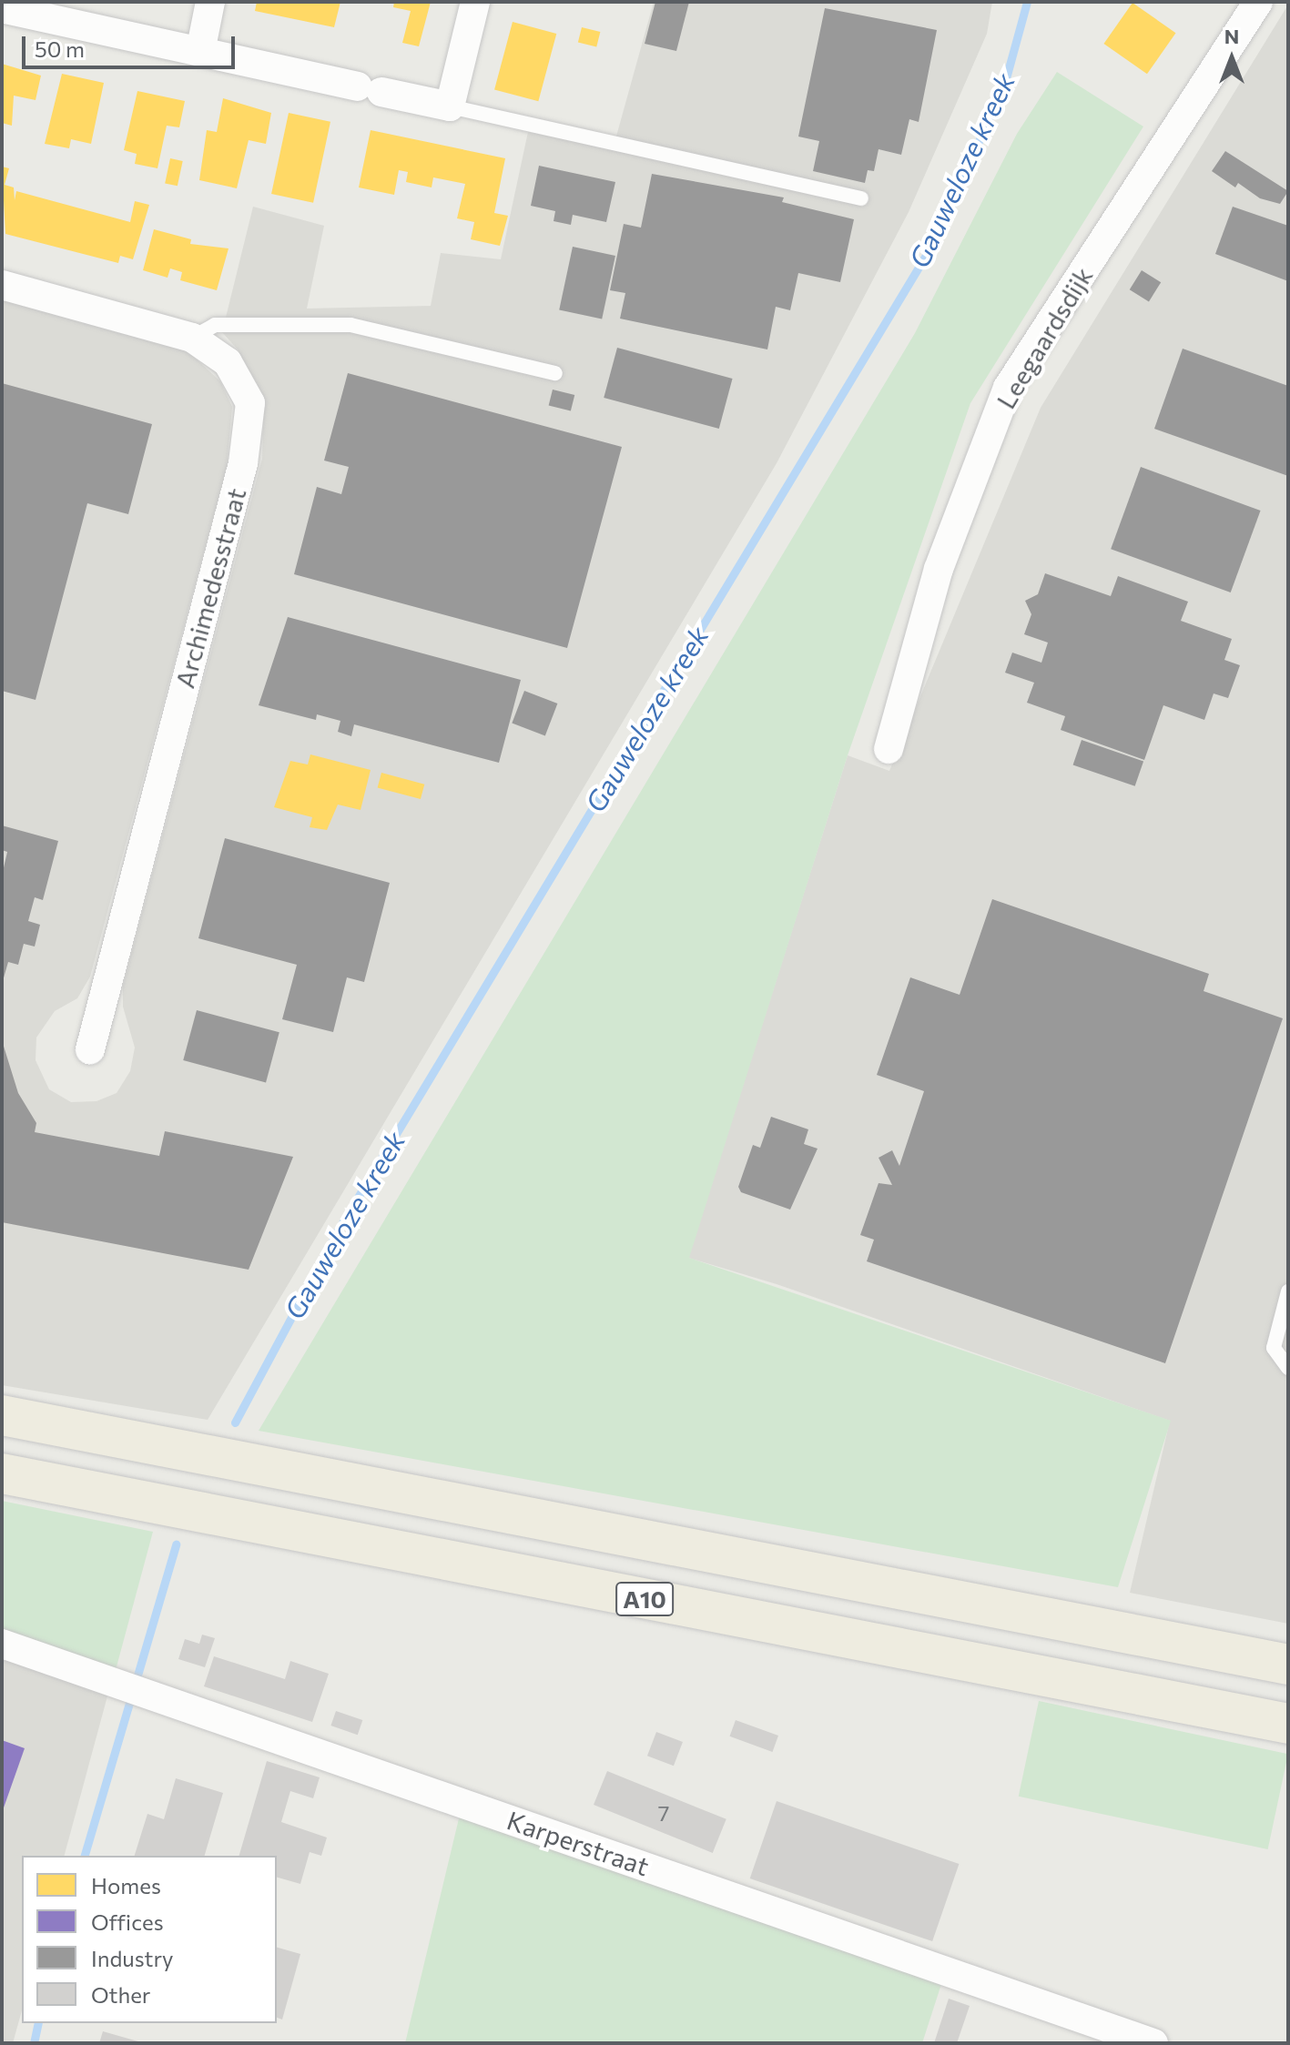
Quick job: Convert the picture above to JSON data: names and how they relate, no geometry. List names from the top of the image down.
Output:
{
  "streets": {
    "highway": ["A10"],
    "street": ["Leegaardsdijk", "Archimedesstraat", "Karperstraat"]
  },
  "water": ["Gauweloze kreek"],
  "house_numbers": ["7"],
  "legend": [
    "Homes",
    "Offices",
    "Industry",
    "Other"
  ],
  "scale_bar": "50 m",
  "north": "top"
}
